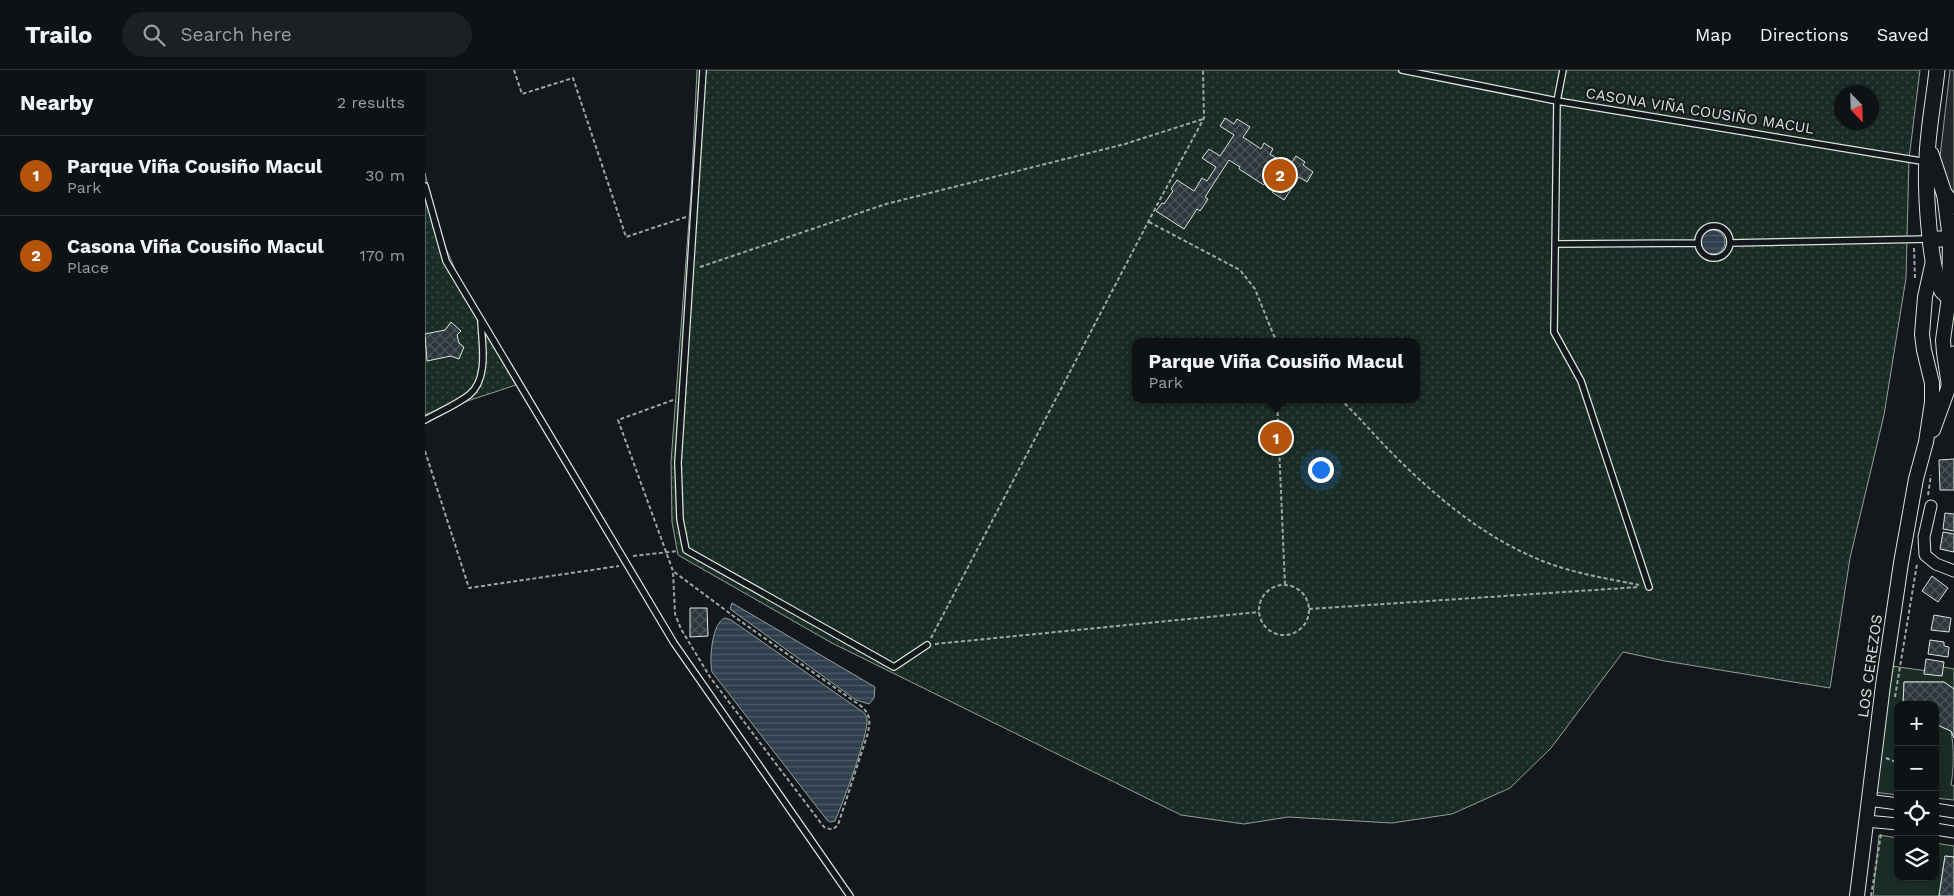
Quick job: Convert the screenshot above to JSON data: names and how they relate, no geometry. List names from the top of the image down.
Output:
{
  "streets": {
    "street": ["LOS CEREZOS"],
    "lane": ["CASONA VIÑA COUSIÑO MACUL"]
  },
  "north": "bottom right",
  "page": {
    "header": "Trailo",
    "search": "Search here",
    "nav": ["Map", "Directions", "Saved"],
    "heading": ["Nearby", "2 results"],
    "list": [
      {
        "mark": "1",
        "name": "Parque Viña Cousiño Macul",
        "note": "Park",
        "value": "30 m"
      },
      {
        "mark": "2",
        "name": "Casona Viña Cousiño Macul",
        "note": "Place",
        "value": "170 m"
      }
    ],
    "pins": ["2", "1"],
    "popup": ["Parque Viña Cousiño Macul", "Park"],
    "map_buttons": ["+", "−"]
  }
}
